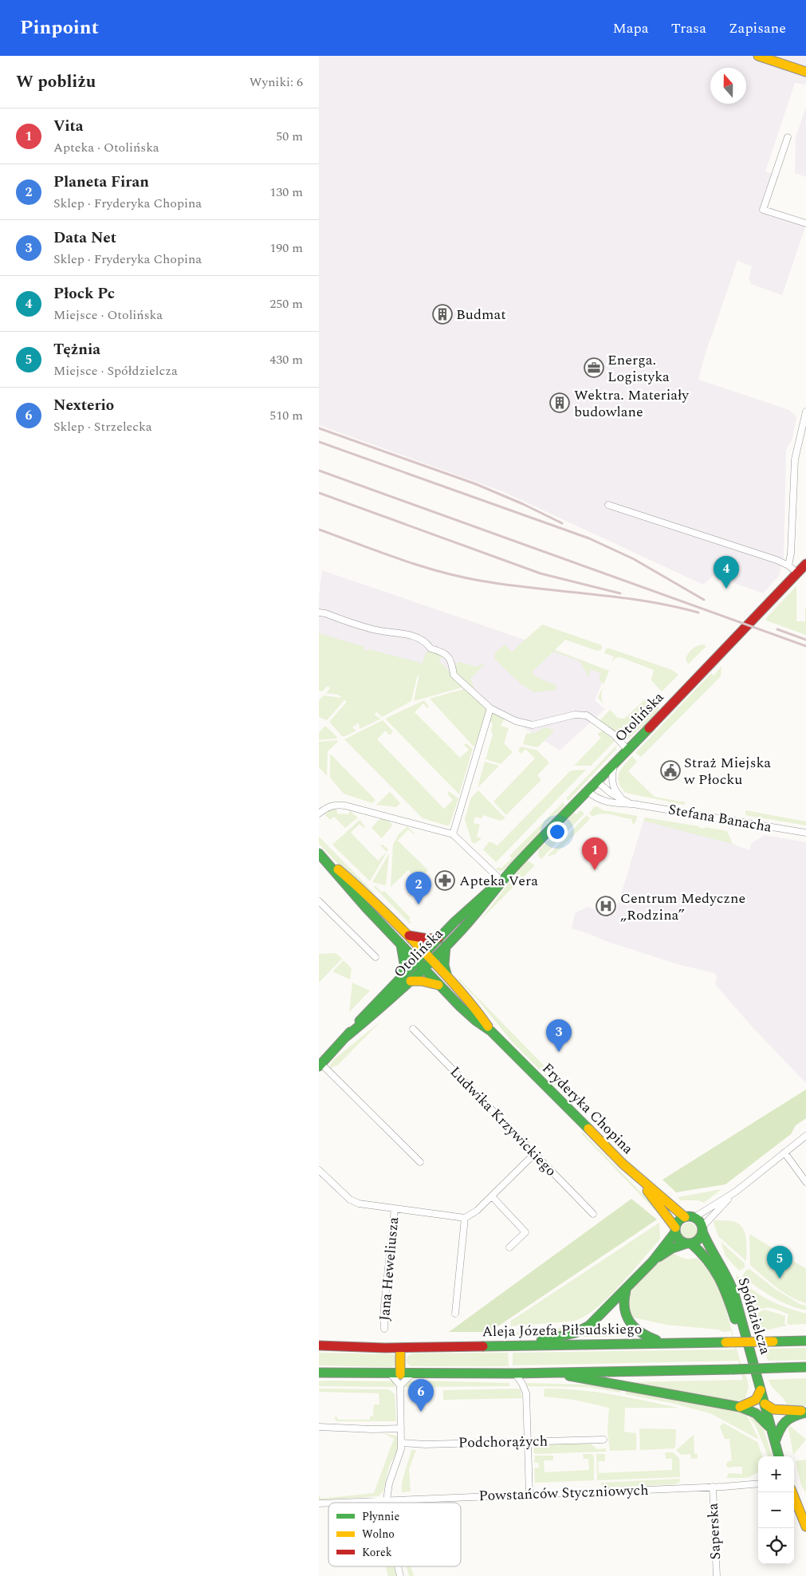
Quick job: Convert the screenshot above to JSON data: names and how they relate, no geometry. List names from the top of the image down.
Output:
{
  "streets": {
    "main road": [
      "Otolińska",
      "Fryderyka Chopina",
      "Spółdzielcza",
      "Aleja Józefa Piłsudskiego"
    ],
    "street": [
      "Stefana Banacha",
      "Ludwika Krzywickiego",
      "Jana Heweliusza",
      "Podchorążych",
      "Powstańców Styczniowych",
      "Saperska"
    ]
  },
  "crossings": [
    ["Otolińska", "Stefana Banacha"],
    ["Otolińska", "Fryderyka Chopina"],
    ["Fryderyka Chopina", "Spółdzielcza"],
    ["Powstańców Styczniowych", "Saperska"]
  ],
  "places": {
    "building": ["Budmat", "Wektra. Materiały budowlane"],
    "office": ["Energa. Logistyka"],
    "public building": ["Straż Miejska w Płocku"],
    "pharmacy": ["Apteka Vera"],
    "hospital": ["Centrum Medyczne „Rodzina”"]
  },
  "legend": ["Płynnie", "Wolno", "Korek"],
  "north": "top",
  "page": {
    "header": "Pinpoint",
    "nav": ["Mapa", "Trasa", "Zapisane"],
    "heading": ["W pobliżu", "Wyniki: 6"],
    "list": [
      {
        "mark": "1",
        "name": "Vita",
        "note": "Apteka · Otolińska",
        "value": "50 m"
      },
      {
        "mark": "2",
        "name": "Planeta Firan",
        "note": "Sklep · Fryderyka Chopina",
        "value": "130 m"
      },
      {
        "mark": "3",
        "name": "Data Net",
        "note": "Sklep · Fryderyka Chopina",
        "value": "190 m"
      },
      {
        "mark": "4",
        "name": "Płock Pc",
        "note": "Miejsce · Otolińska",
        "value": "250 m"
      },
      {
        "mark": "5",
        "name": "Tężnia",
        "note": "Miejsce · Spółdzielcza",
        "value": "430 m"
      },
      {
        "mark": "6",
        "name": "Nexterio",
        "note": "Sklep · Strzelecka",
        "value": "510 m"
      }
    ],
    "pins": [
      "4",
      "1",
      "2",
      "3",
      "5",
      "6"
    ],
    "map_buttons": ["+", "−"]
  }
}
